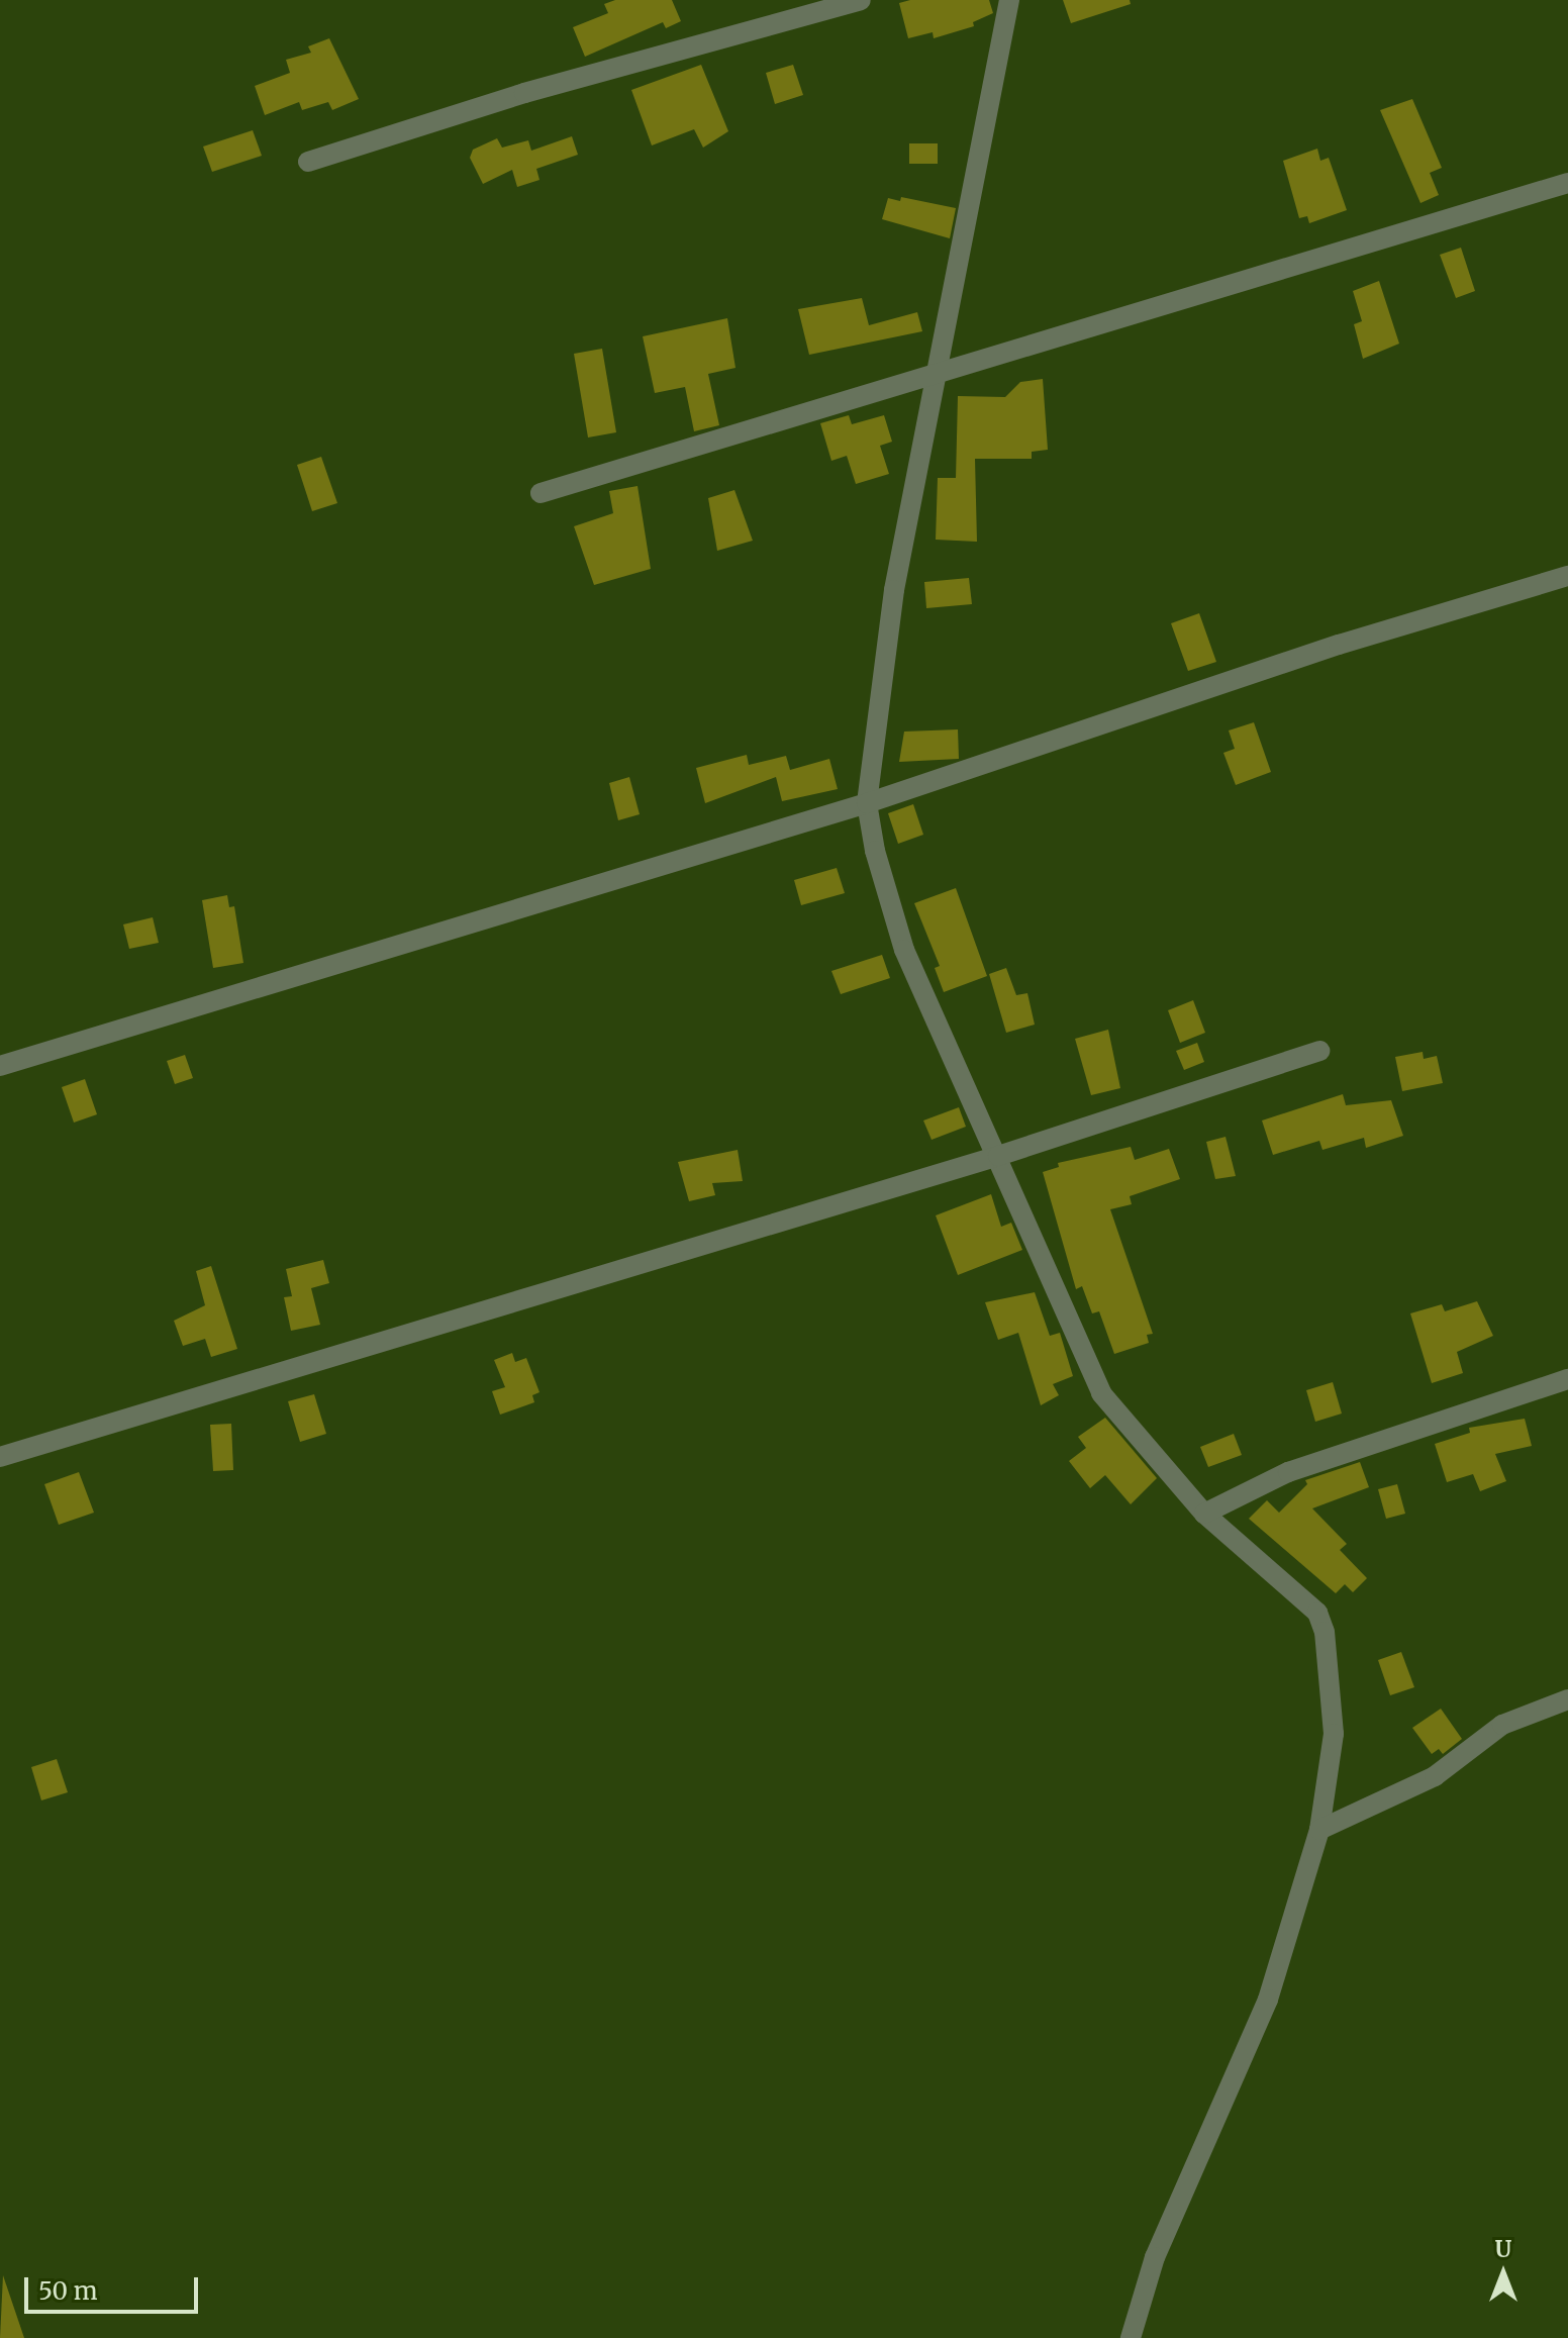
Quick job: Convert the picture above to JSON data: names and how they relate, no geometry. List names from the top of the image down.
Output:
{
  "scale_bar": "50 m",
  "north": "top"
}
